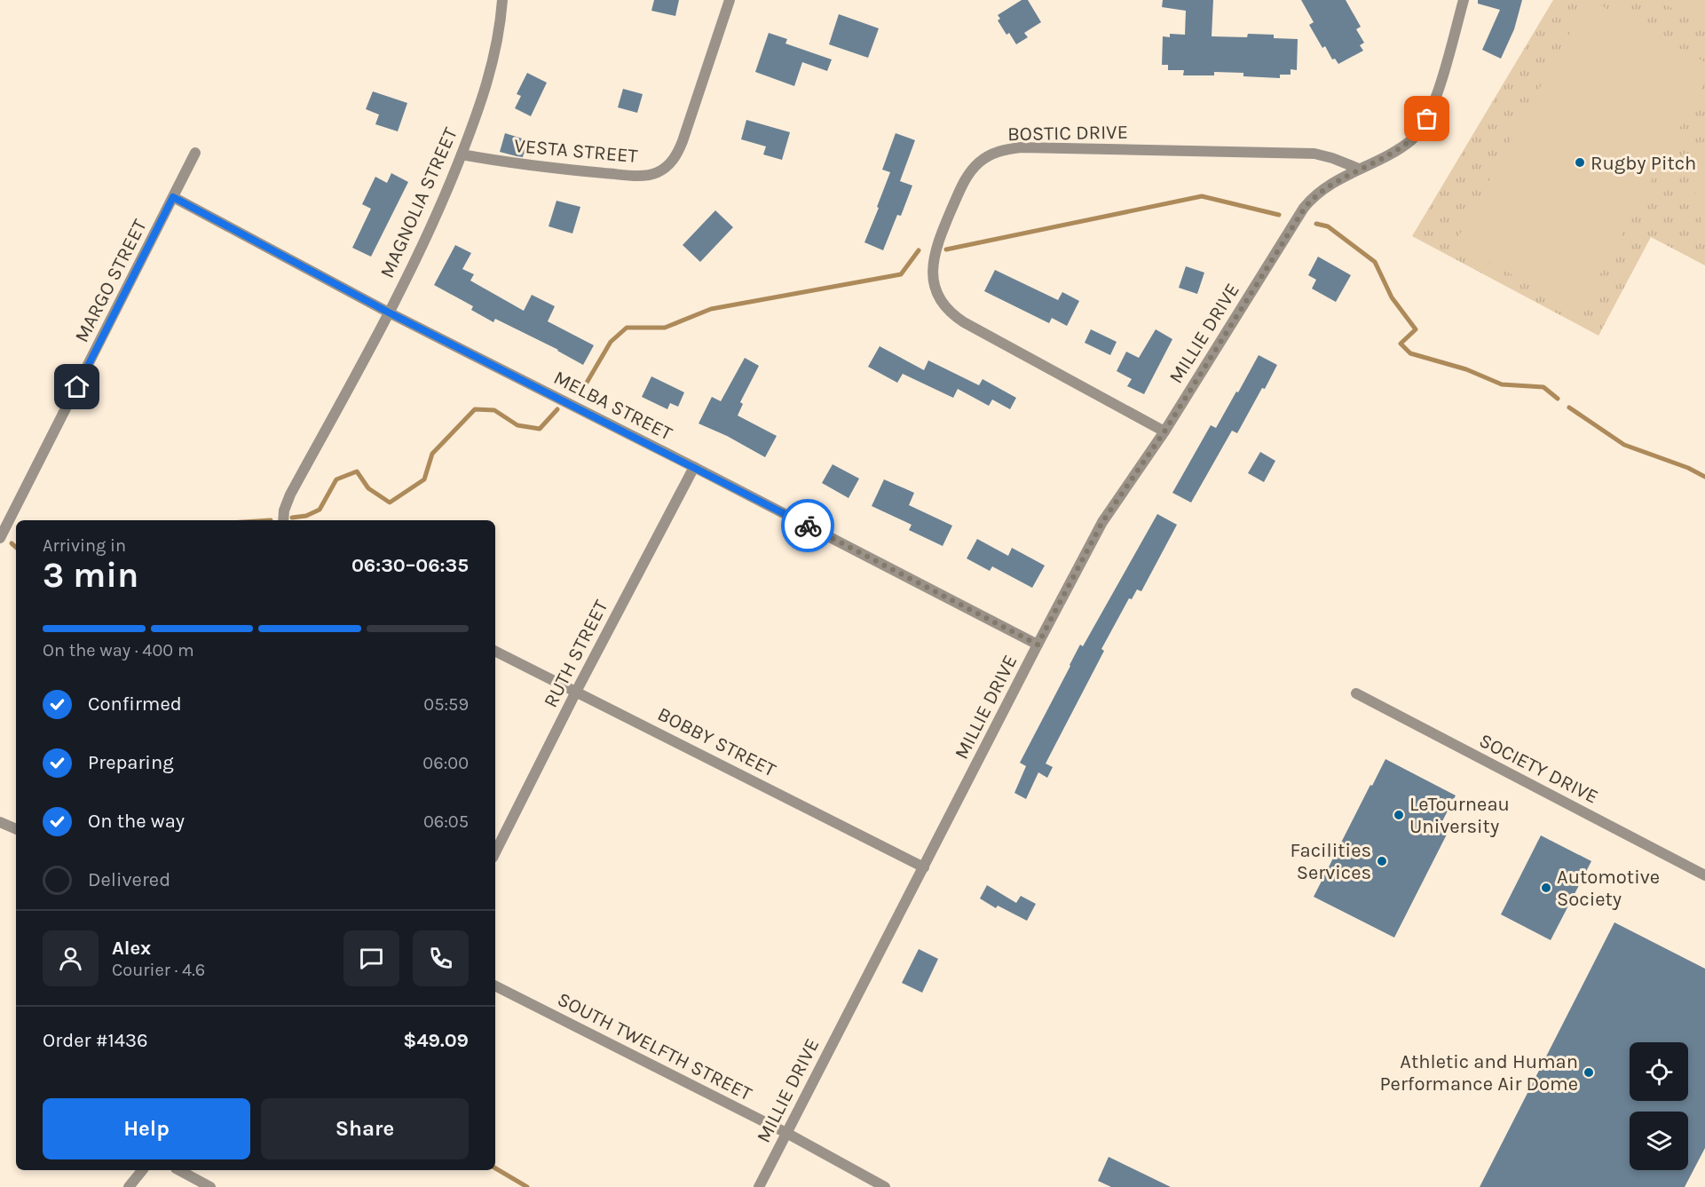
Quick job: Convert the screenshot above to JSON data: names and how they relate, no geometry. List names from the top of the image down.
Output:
{
  "streets": {
    "street": [
      "BOSTIC DRIVE",
      "VESTA STREET",
      "MAGNOLIA STREET",
      "MARGO STREET",
      "MILLIE DRIVE",
      "MELBA STREET",
      "RUTH STREET",
      "BOBBY STREET",
      "SOCIETY DRIVE",
      "SOUTH TWELFTH STREET"
    ]
  },
  "crossings": [
    ["BOSTIC DRIVE", "MILLIE DRIVE"],
    ["VESTA STREET", "MAGNOLIA STREET"],
    ["MAGNOLIA STREET", "MELBA STREET"],
    ["MARGO STREET", "MELBA STREET"],
    ["MILLIE DRIVE", "MELBA STREET"],
    ["MILLIE DRIVE", "BOBBY STREET"],
    ["MILLIE DRIVE", "SOUTH TWELFTH STREET"],
    ["MELBA STREET", "RUTH STREET"],
    ["RUTH STREET", "BOBBY STREET"]
  ],
  "places": [
    "Rugby Pitch",
    "LeTourneau University",
    "Facilities Services",
    "Automotive Society",
    "Athletic and Human Performance Air Dome"
  ],
  "page": {
    "heading": ["3 min", "Arriving in", "06:30–06:35"],
    "panel": [
      "Alex",
      "Courier · 4.6",
      "Order #1436",
      "$49.09"
    ],
    "bar": "On the way · 400 m",
    "list": [
      ["Confirmed", "05:59"],
      ["Preparing", "06:00"],
      ["On the way", "06:05"],
      "Delivered"
    ],
    "buttons": ["Help", "Share"]
  }
}
